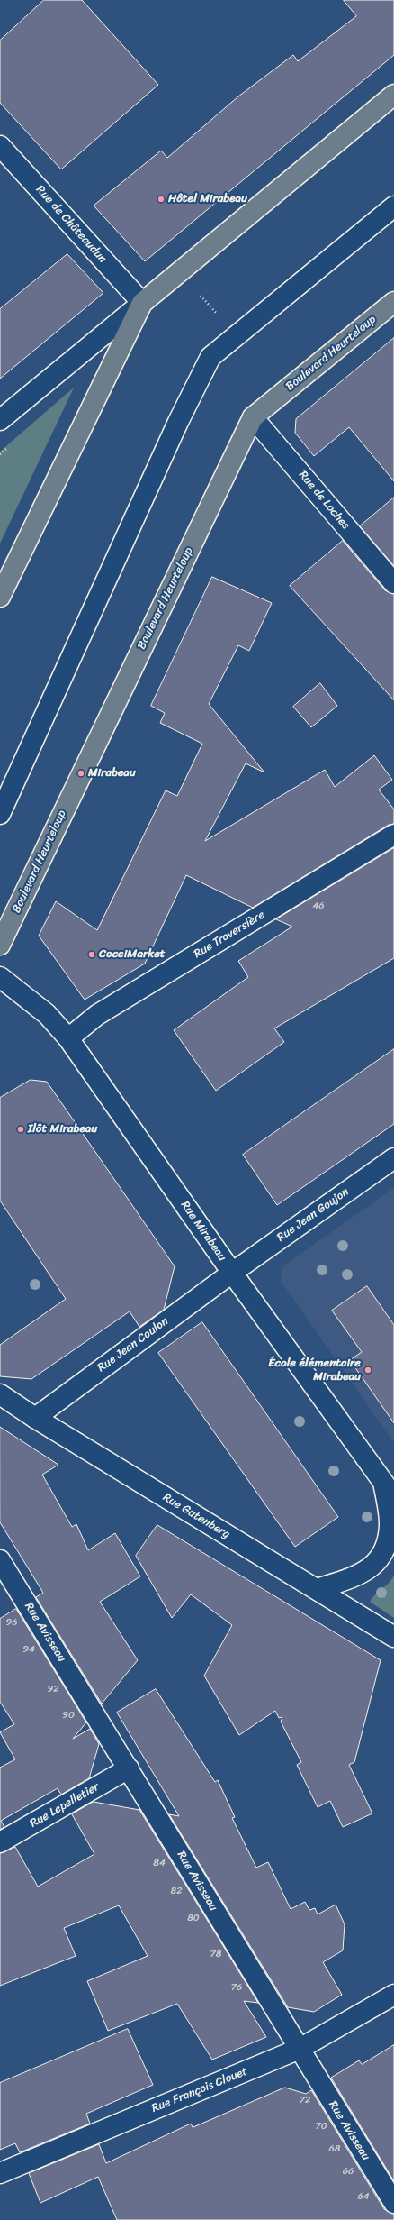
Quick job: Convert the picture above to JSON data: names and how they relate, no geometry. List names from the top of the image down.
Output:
{
  "streets": {
    "main road": ["Boulevard Heurteloup"],
    "street": [
      "Rue de Châteaudun",
      "Rue de Loches",
      "Rue Traversière",
      "Rue Jean Goujon",
      "Rue Mirabeau",
      "Rue Jean Coulon",
      "Rue Gutenberg",
      "Rue Avisseau",
      "Rue Lepelletier",
      "Rue François Clouet"
    ]
  },
  "crossings": [
    ["Boulevard Heurteloup", "Rue de Loches"],
    ["Rue Traversière", "Rue Mirabeau"],
    ["Rue Jean Goujon", "Rue Mirabeau"],
    ["Rue Jean Goujon", "Rue Jean Coulon"],
    ["Rue Mirabeau", "Rue Jean Coulon"],
    ["Rue Jean Coulon", "Rue Gutenberg"],
    ["Rue Avisseau", "Rue Lepelletier"],
    ["Rue Avisseau", "Rue François Clouet"]
  ],
  "places": [
    "Hôtel Mirabeau",
    "Mirabeau",
    "CocciMarket",
    "Ilôt Mirabeau",
    "École élémentaire Mirabeau"
  ],
  "house_numbers": [
    "46",
    "96",
    "94",
    "92",
    "90",
    "84",
    "82",
    "80",
    "78",
    "76",
    "72",
    "70",
    "68",
    "66",
    "64"
  ]
}
